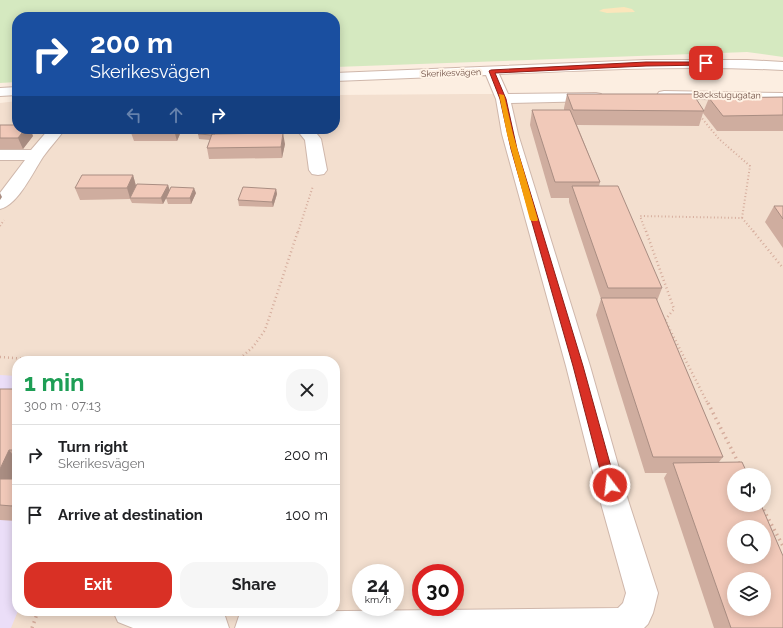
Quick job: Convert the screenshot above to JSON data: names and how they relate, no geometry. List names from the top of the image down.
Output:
{
  "streets": {
    "street": ["Skerikesvägen", "Backstugugatan"]
  },
  "page": {
    "turn": ["200 m", "Skerikesvägen"],
    "heading": ["1 min", "300 m · 07:13"],
    "list": [
      {
        "name": "Turn right",
        "note": "Skerikesvägen",
        "value": "200 m"
      },
      {
        "name": "Arrive at destination",
        "value": "100 m"
      }
    ],
    "buttons": ["Exit", "Share"],
    "speed": "24 km/h",
    "limit": "30"
  }
}
